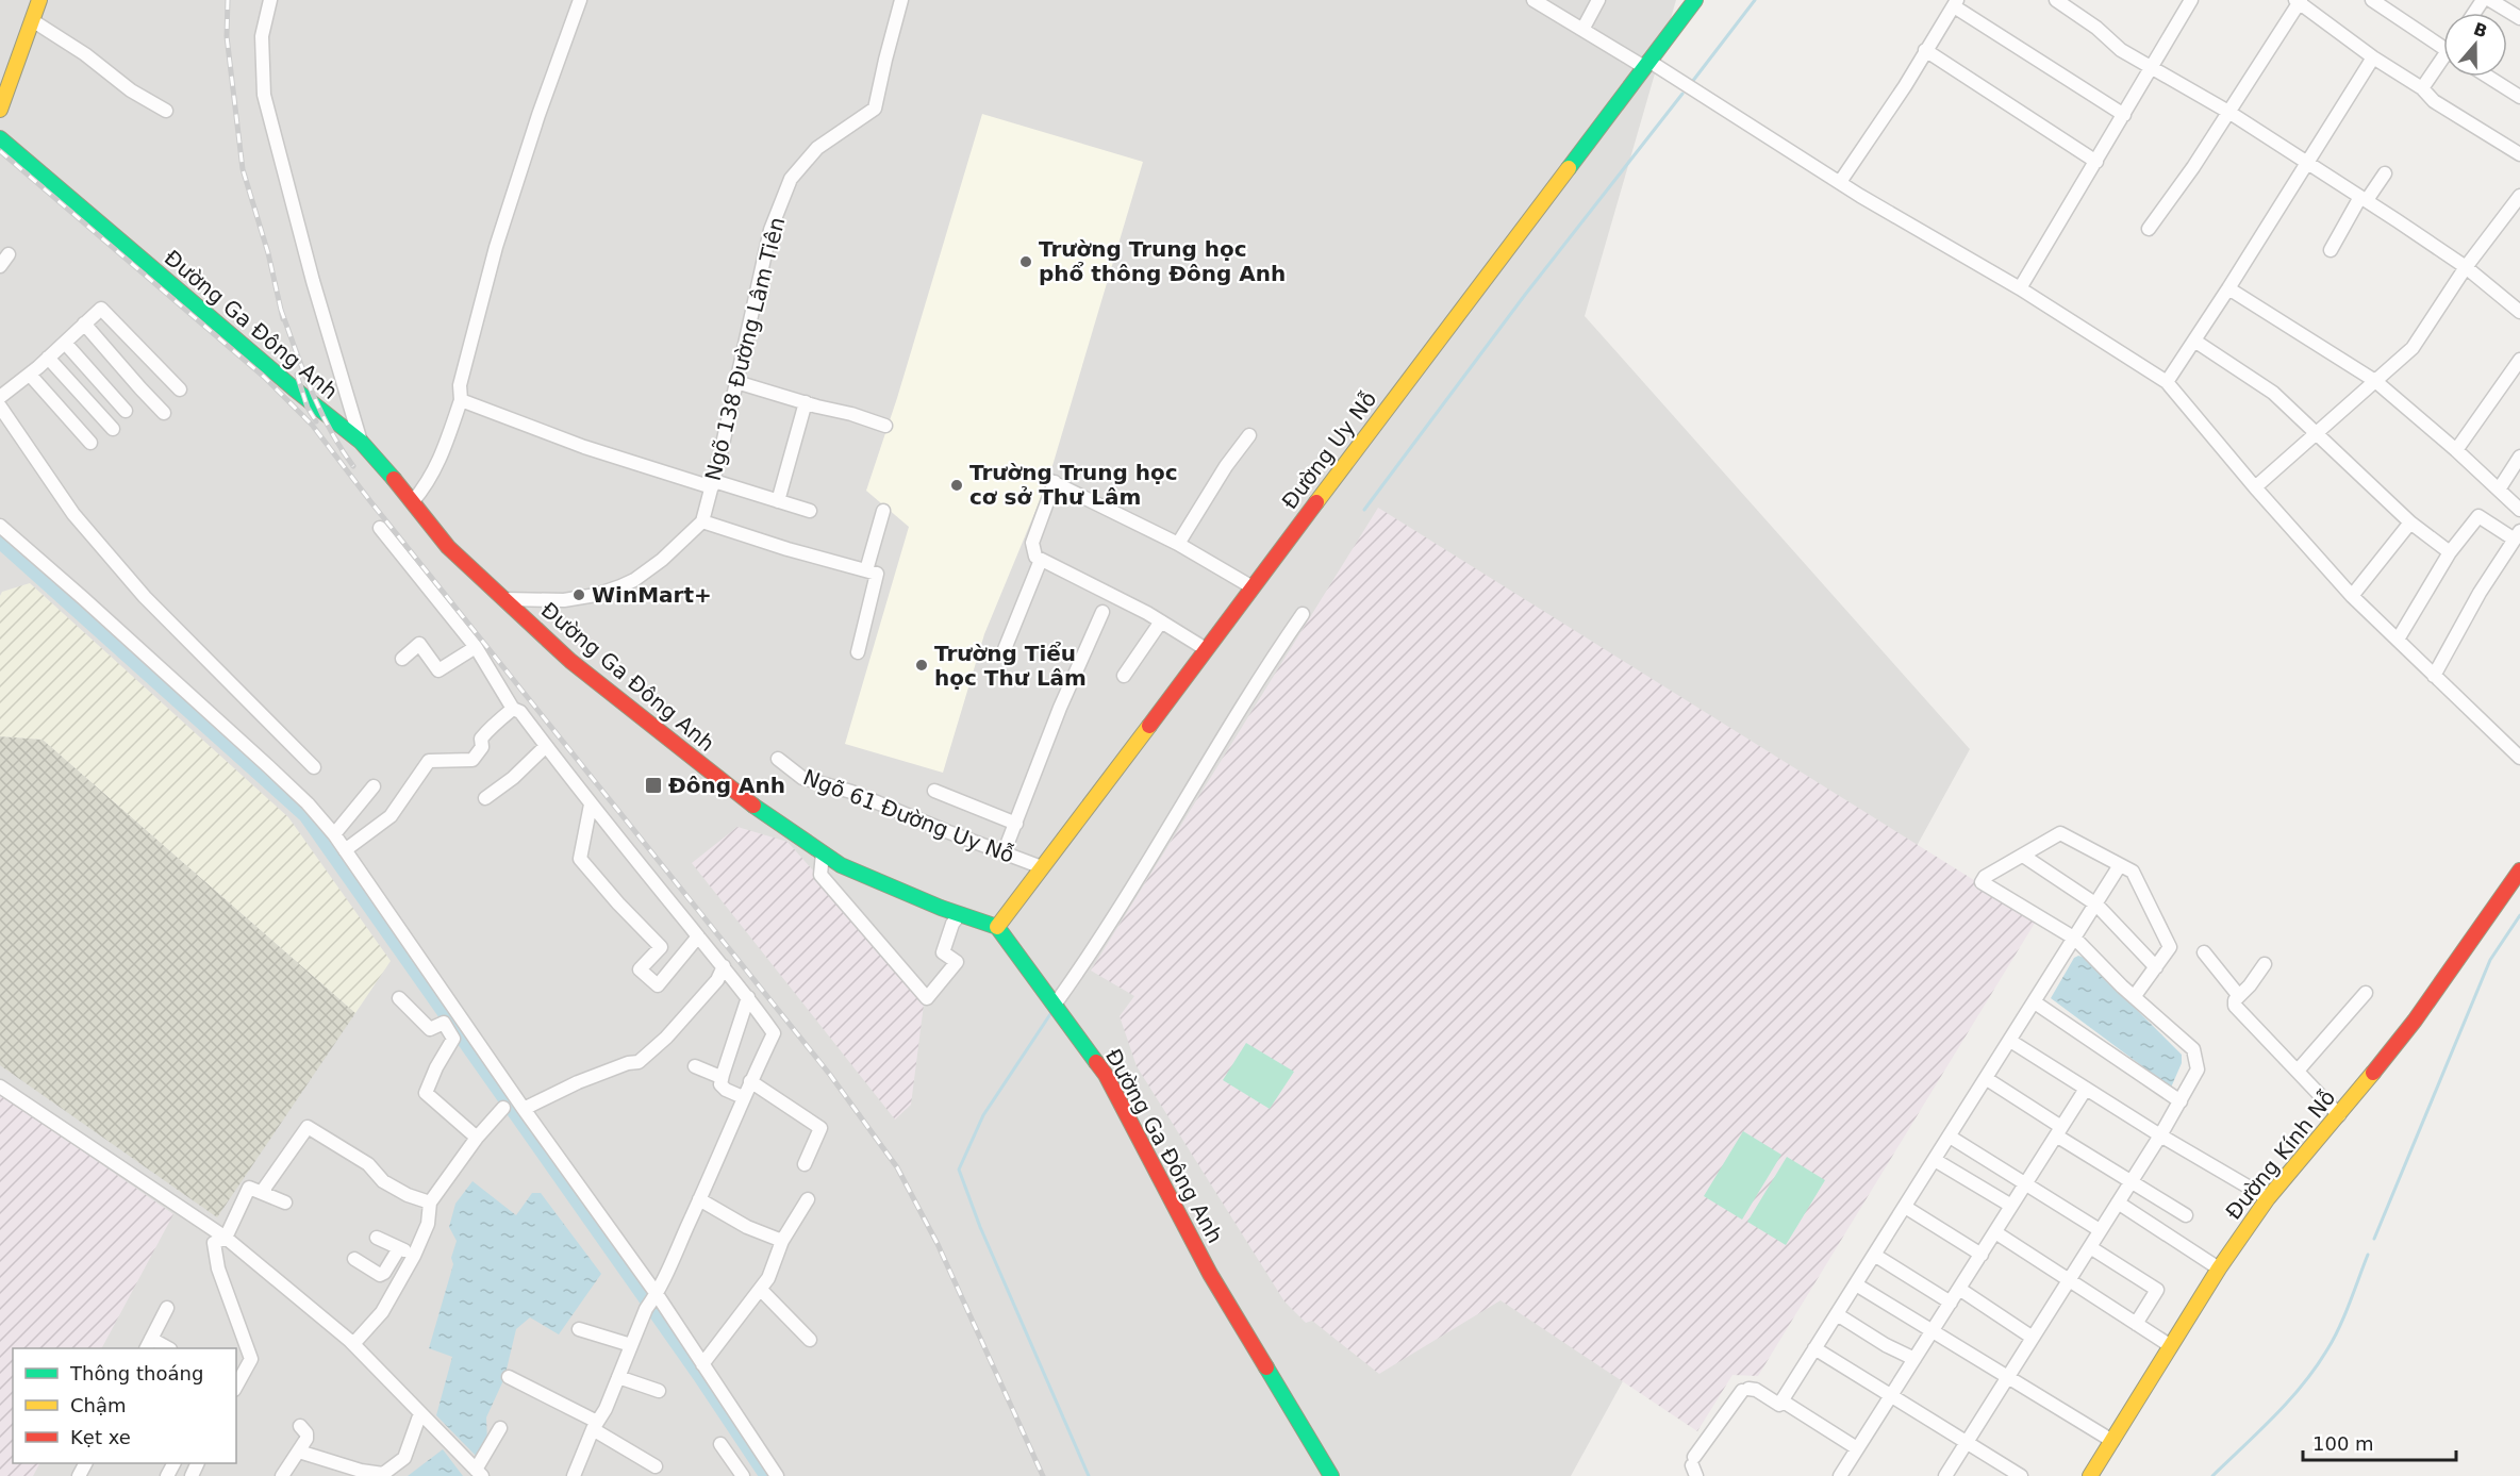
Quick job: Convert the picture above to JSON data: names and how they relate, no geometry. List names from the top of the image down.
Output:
{
  "streets": {
    "main road": ["Đường Ga Đông Anh", "Đường Uy Nỗ", "Đường Kính Nỗ"],
    "street": ["Ngõ 138 Đường Lâm Tiên", "Ngõ 61 Đường Uy Nỗ"]
  },
  "crossings": [
    ["Đường Ga Đông Anh", "Đường Uy Nỗ"],
    ["Đường Uy Nỗ", "Ngõ 61 Đường Uy Nỗ"]
  ],
  "places": {
    "other": [
      "Trường Trung học phổ thông Đông Anh",
      "Trường Trung học cơ sở Thư Lâm",
      "WinMart+",
      "Trường Tiểu học Thư Lâm"
    ],
    "transit": ["Đông Anh"]
  },
  "legend": ["Thông thoáng", "Chậm", "Kẹt xe"],
  "scale_bar": "100 m",
  "north": "top"
}
